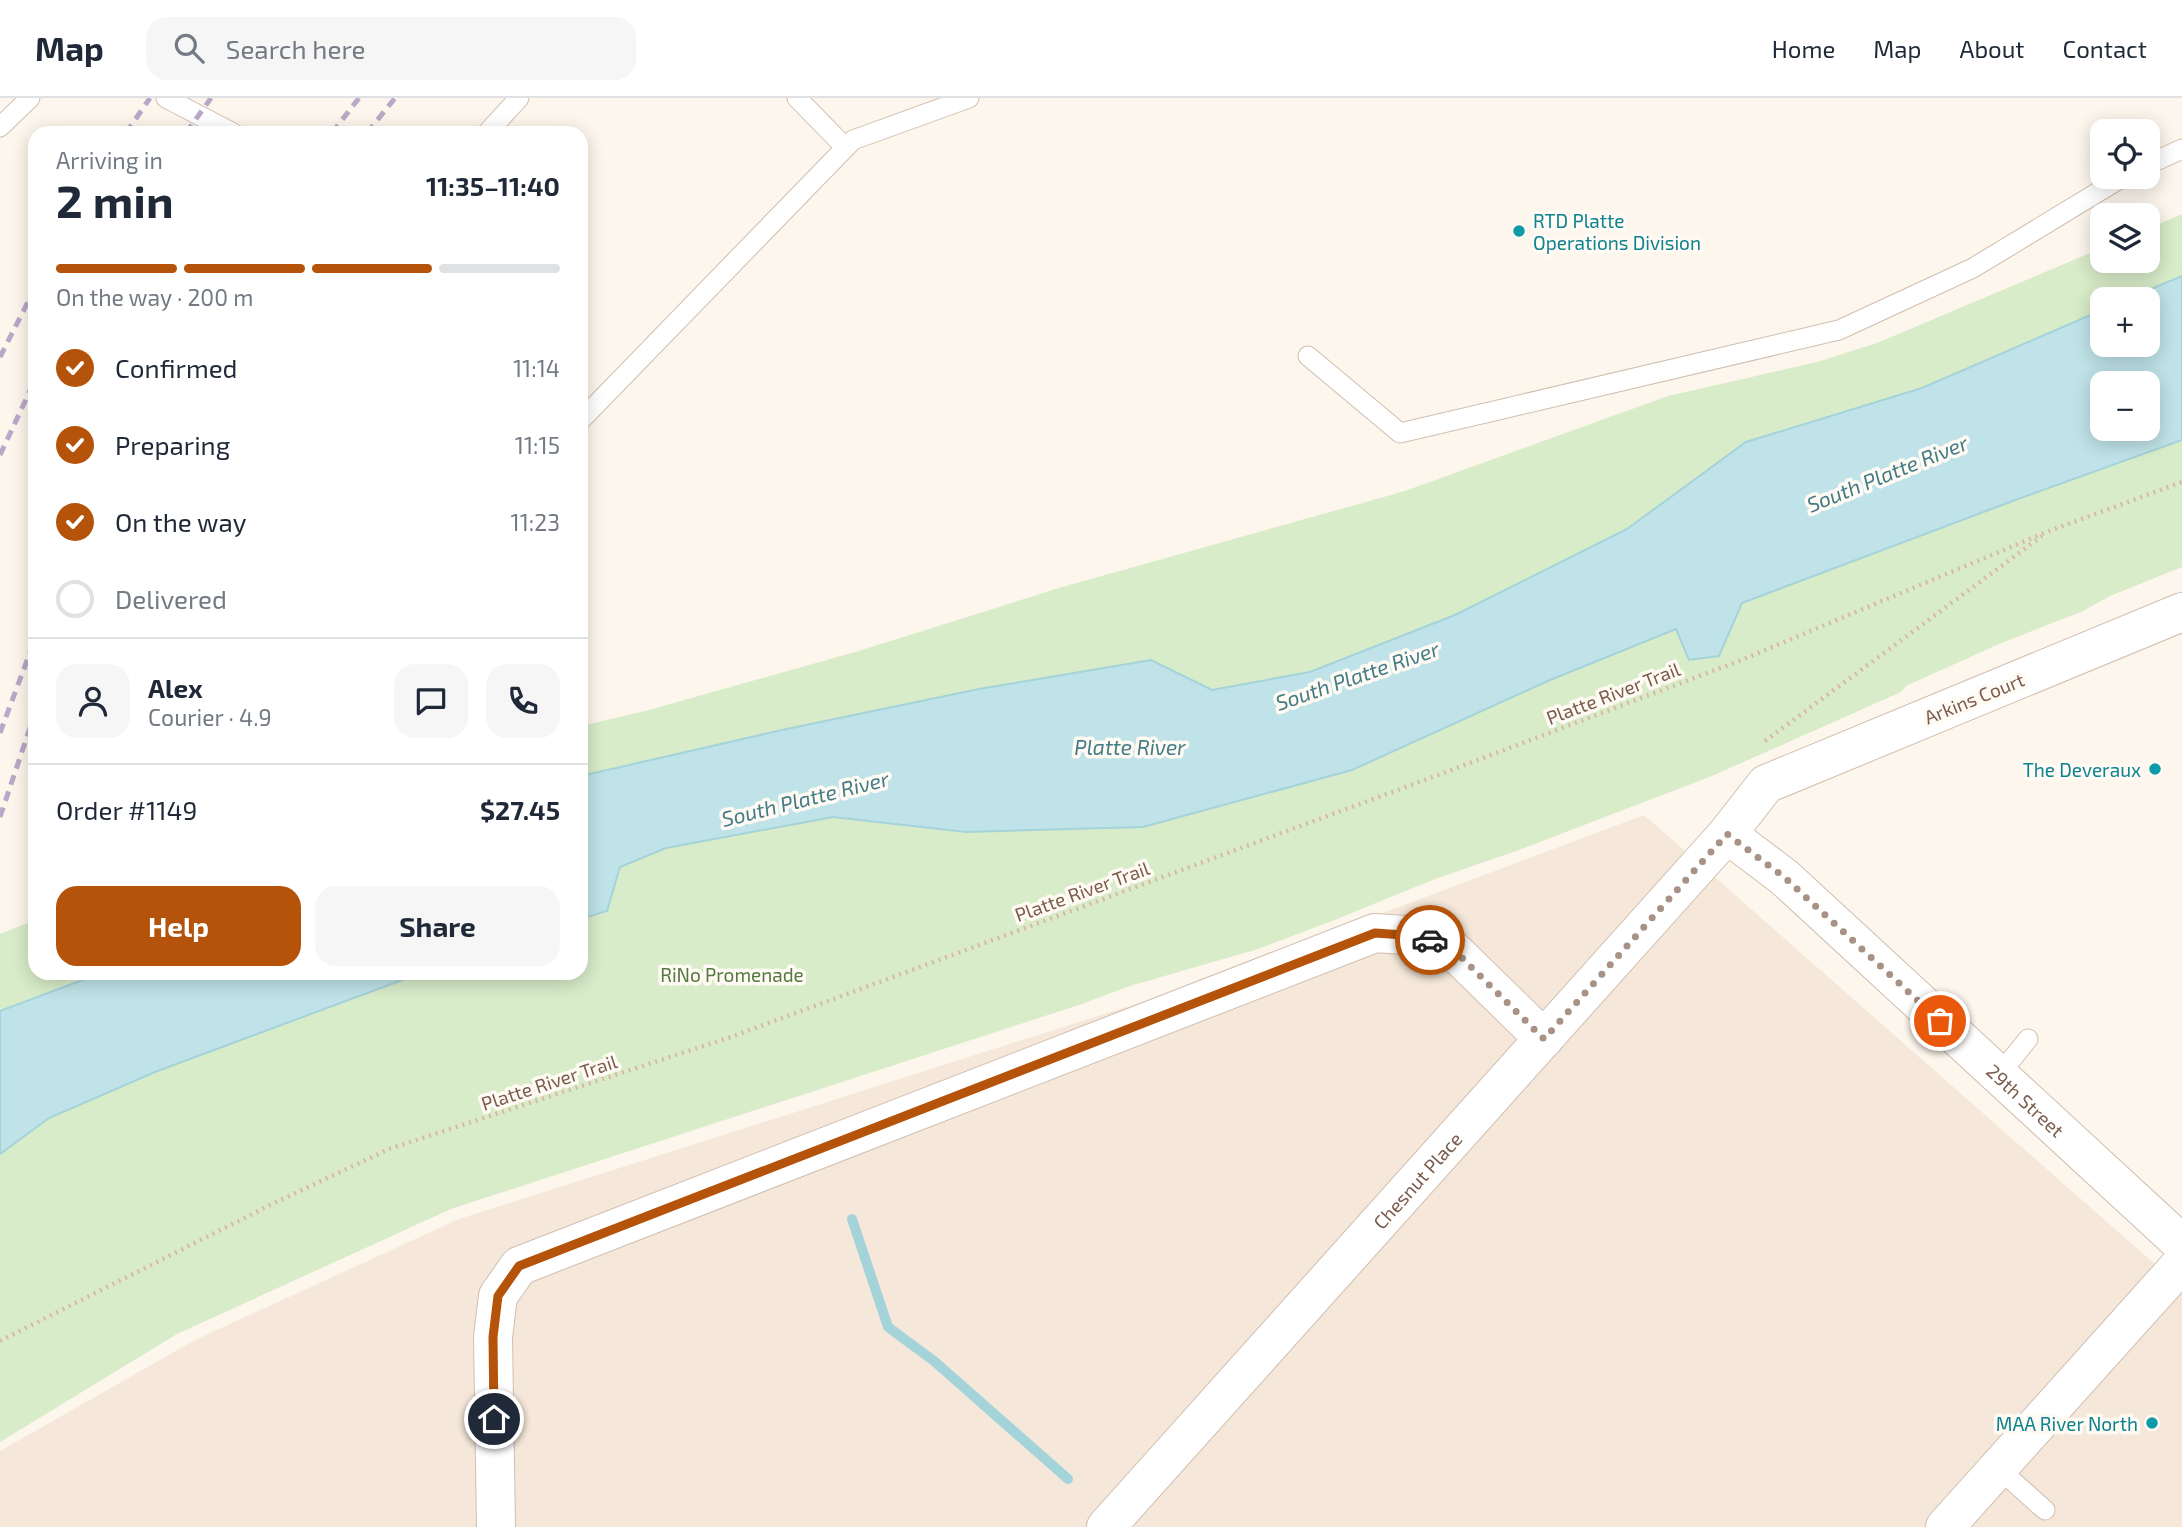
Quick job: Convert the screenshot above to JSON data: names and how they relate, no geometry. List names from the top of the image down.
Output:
{
  "streets": {
    "street": ["Arkins Court", "29th Street", "Chesnut Place"],
    "path": ["Platte River Trail"]
  },
  "crossings": [
    ["29th Street", "Chesnut Place"]
  ],
  "water": ["South Platte River", "Platte River"],
  "parks": ["RiNo Promenade"],
  "places": ["RTD Platte Operations Division", "The Deveraux", "MAA River North"],
  "page": {
    "header": "Map",
    "search": "Search here",
    "nav": [
      "Home",
      "Map",
      "About",
      "Contact"
    ],
    "map_buttons": ["+", "−"],
    "heading": ["2 min", "Arriving in", "11:35–11:40"],
    "panel": [
      "Alex",
      "Courier · 4.9",
      "Order #1149",
      "$27.45"
    ],
    "bar": "On the way · 200 m",
    "list": [
      ["Confirmed", "11:14"],
      ["Preparing", "11:15"],
      ["On the way", "11:23"],
      "Delivered"
    ],
    "buttons": ["Help", "Share"]
  }
}
